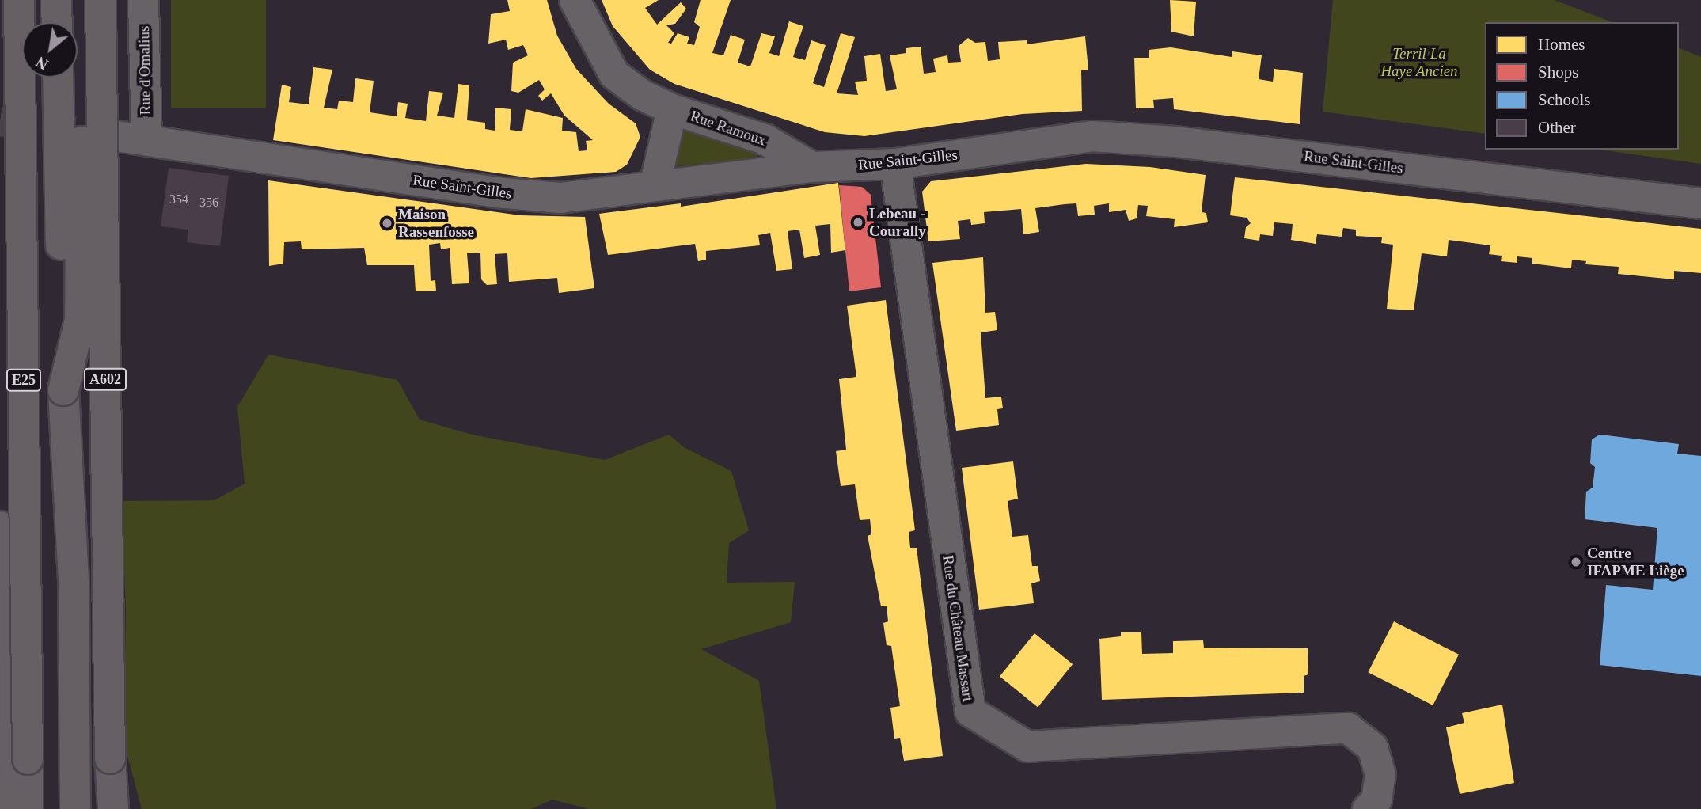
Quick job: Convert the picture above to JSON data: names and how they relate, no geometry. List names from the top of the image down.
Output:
{
  "streets": {
    "highway": ["A602", "E25"],
    "street": [
      "Rue d'Omalius",
      "Rue Ramoux",
      "Rue Saint-Gilles",
      "Rue du Château Massart"
    ]
  },
  "crossings": [
    ["Rue d'Omalius", "Rue Saint-Gilles"],
    ["Rue Ramoux", "Rue Saint-Gilles"],
    ["Rue Saint-Gilles", "Rue du Château Massart"],
    ["A602", "E25"]
  ],
  "parks": ["Terril La Haye Ancien"],
  "places": ["Lebeau - Courally", "Maison Rassenfosse", "Centre IFAPME Liège"],
  "house_numbers": ["354", "356"],
  "legend": [
    "Homes",
    "Shops",
    "Schools",
    "Other"
  ],
  "north": "bottom left"
}
